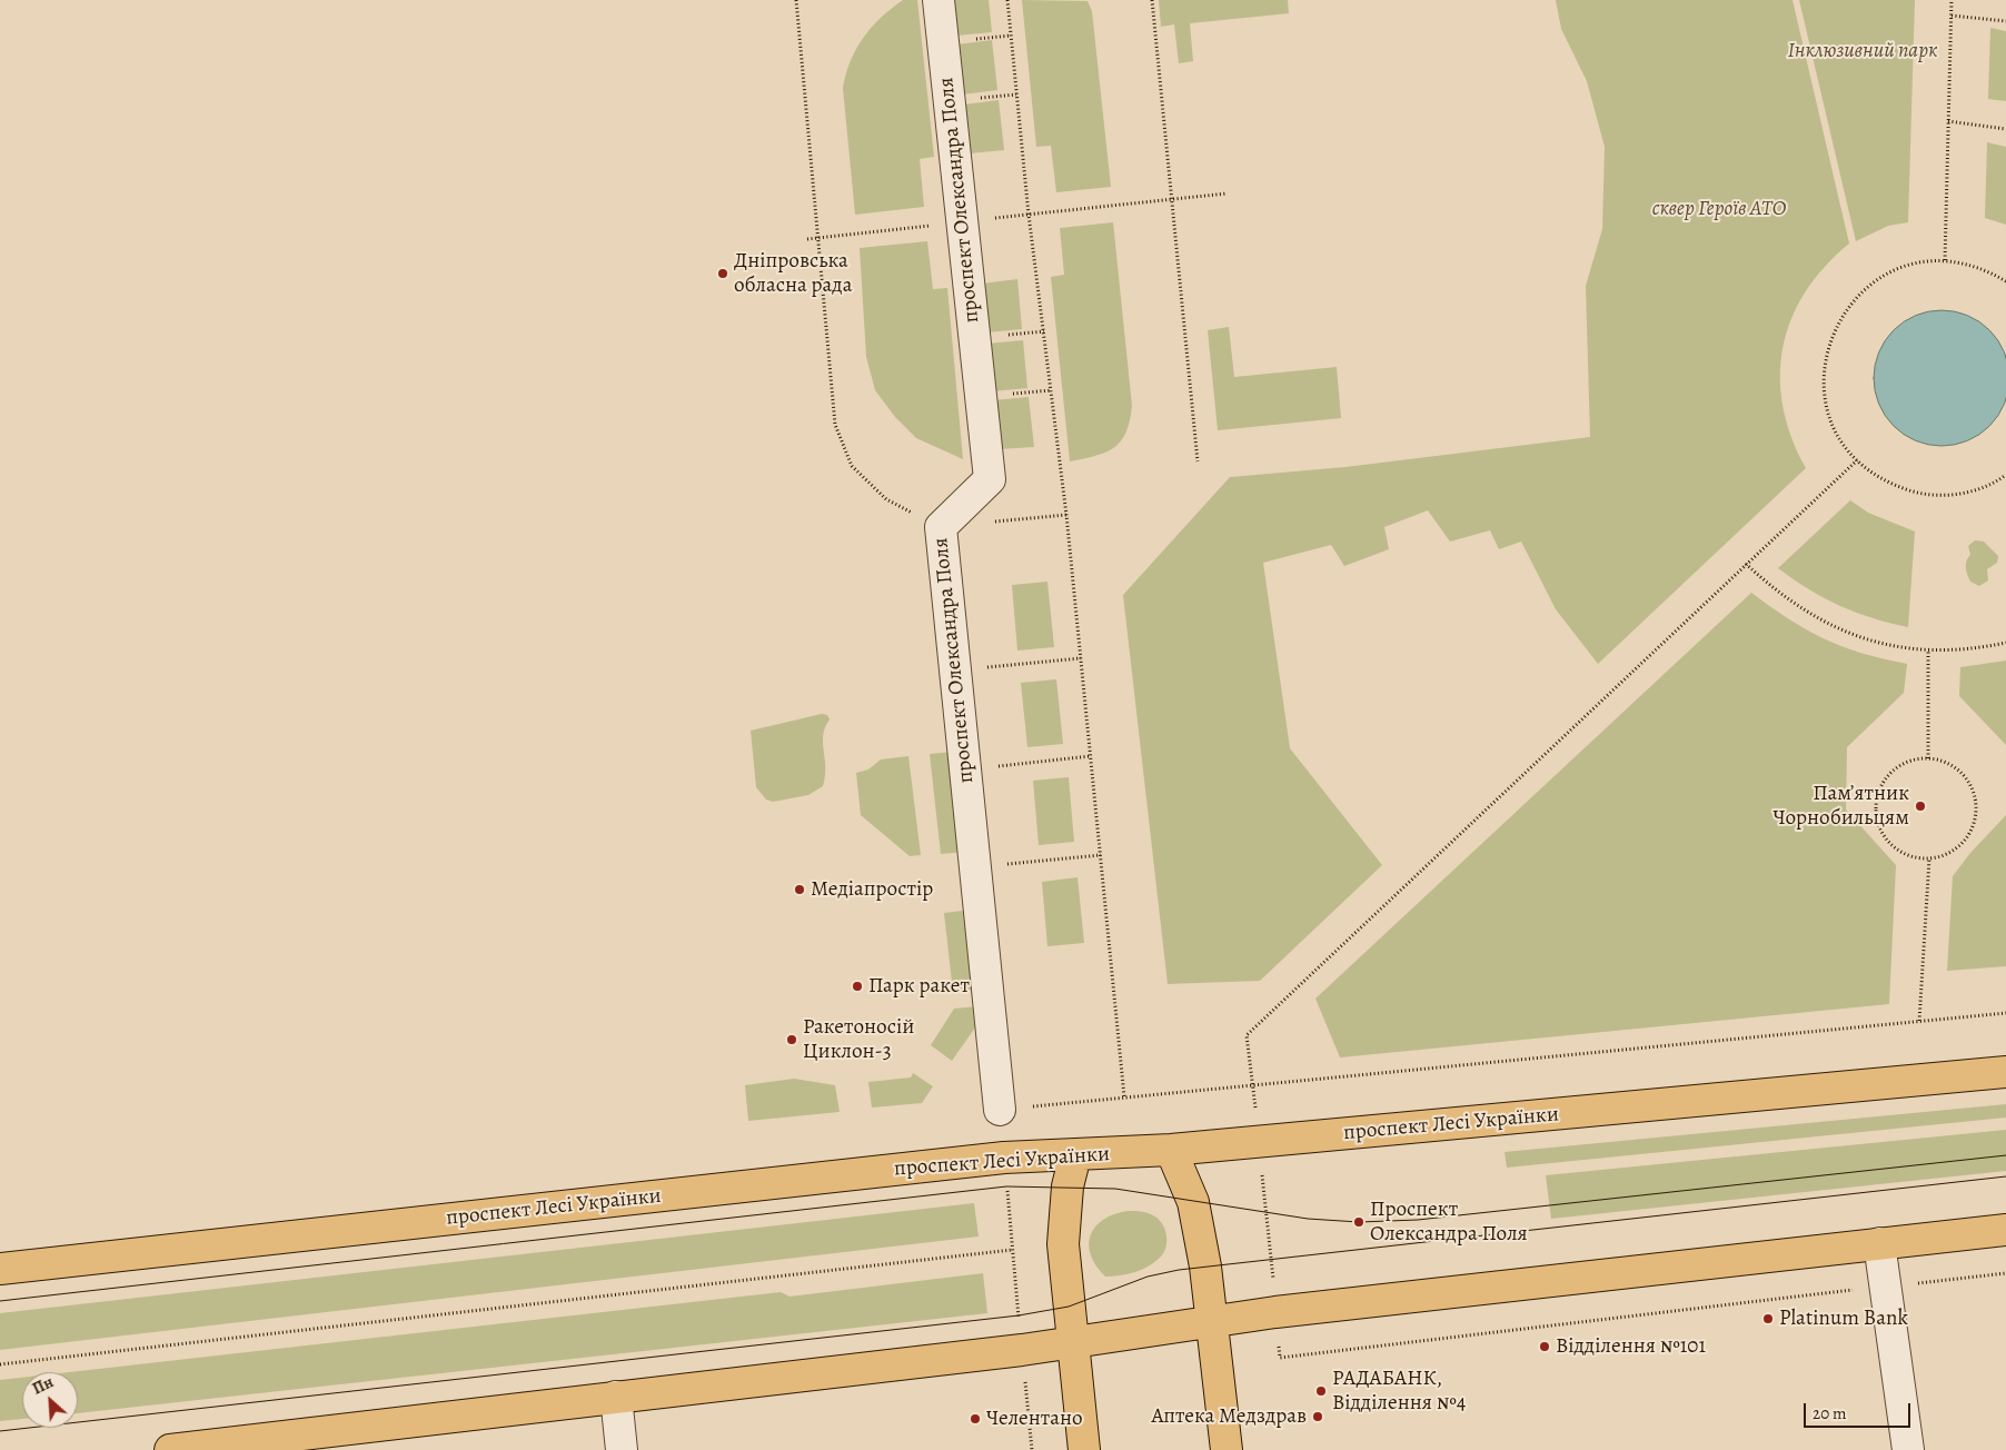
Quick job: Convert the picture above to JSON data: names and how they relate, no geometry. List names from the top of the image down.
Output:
{
  "streets": {
    "main road": ["проспект Лесі Українки"],
    "street": ["проспект Олександра Поля"]
  },
  "parks": ["Інклюзивний парк", "сквер Героїв АТО"],
  "places": [
    "Дніпровська обласна рада",
    "Пам’ятник Чорнобильцям",
    "Медіапростір",
    "Парк ракет",
    "Ракетоносій Циклон-3",
    "Проспект Олександра Поля",
    "Platinum Bank",
    "Відділення №101",
    "РАДАБАНК, Відділення №4",
    "Аптека Медздрав",
    "Челентано"
  ],
  "scale_bar": "20 m",
  "north": "top left"
}
